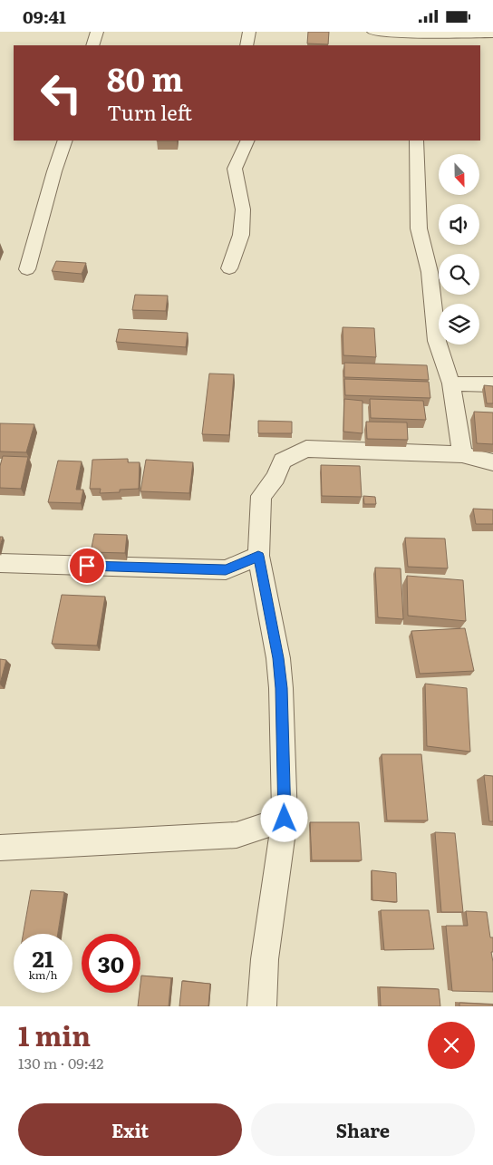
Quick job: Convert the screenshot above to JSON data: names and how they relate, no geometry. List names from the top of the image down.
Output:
{
  "north": "bottom",
  "page": {
    "status": "09:41",
    "turn": ["80 m", "Turn left"],
    "speed": "21 km/h",
    "limit": "30",
    "heading": ["1 min", "130 m · 09:42"],
    "buttons": ["Exit", "Share"]
  }
}
